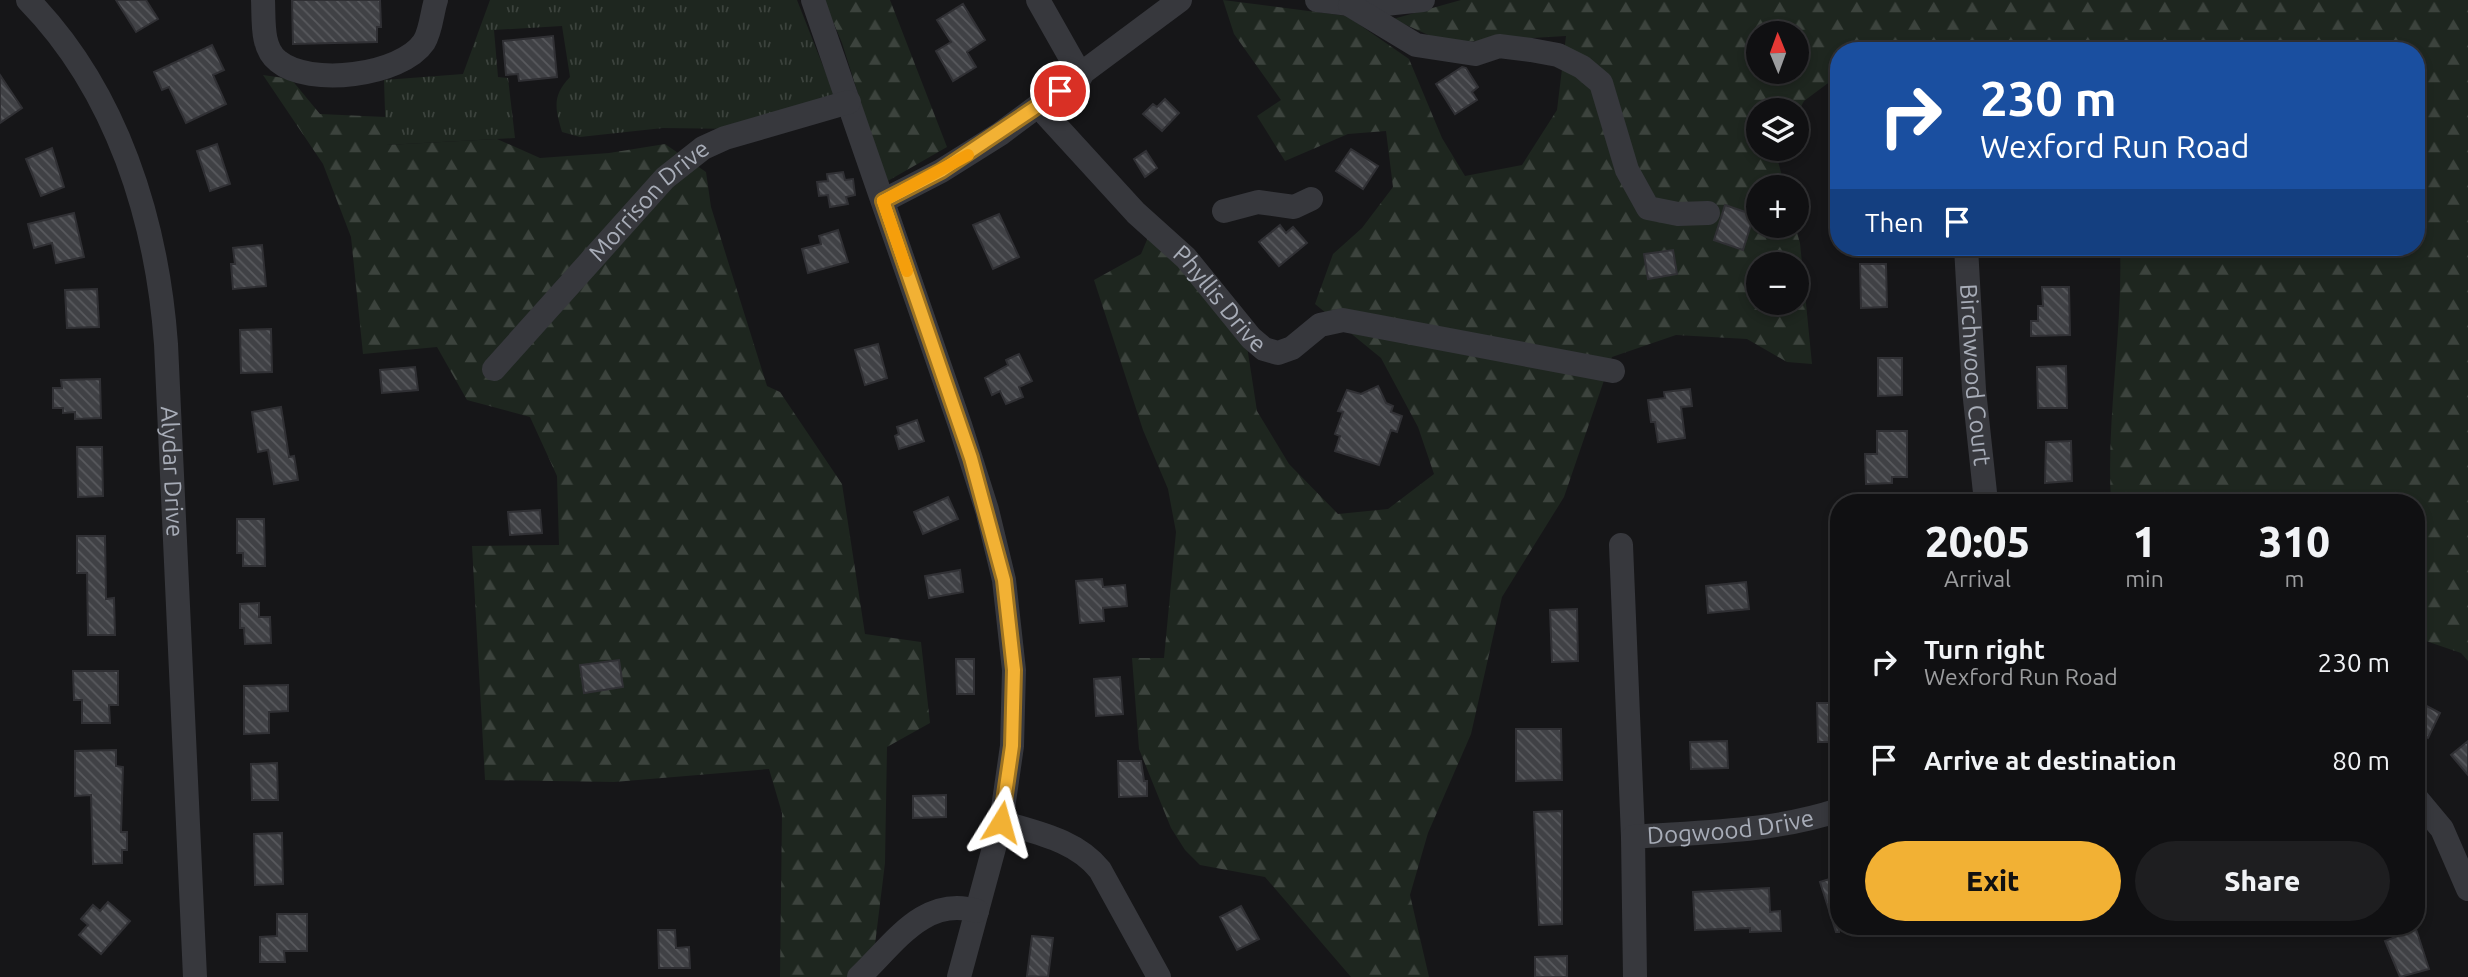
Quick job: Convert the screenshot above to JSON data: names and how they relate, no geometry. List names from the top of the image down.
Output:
{
  "streets": {
    "street": [
      "Morrison Drive",
      "Phyllis Drive",
      "Birchwood Court",
      "Alydar Drive",
      "Dogwood Drive"
    ]
  },
  "north": "top",
  "page": {
    "map_buttons": ["+", "−"],
    "turn": ["230 m", "Wexford Run Road"],
    "then": "Then",
    "eta": [
      "20:05",
      "Arrival",
      "1",
      "min",
      "310",
      "m"
    ],
    "list": [
      {
        "name": "Turn right",
        "note": "Wexford Run Road",
        "value": "230 m"
      },
      {
        "name": "Arrive at destination",
        "value": "80 m"
      }
    ],
    "buttons": ["Exit", "Share"]
  }
}
